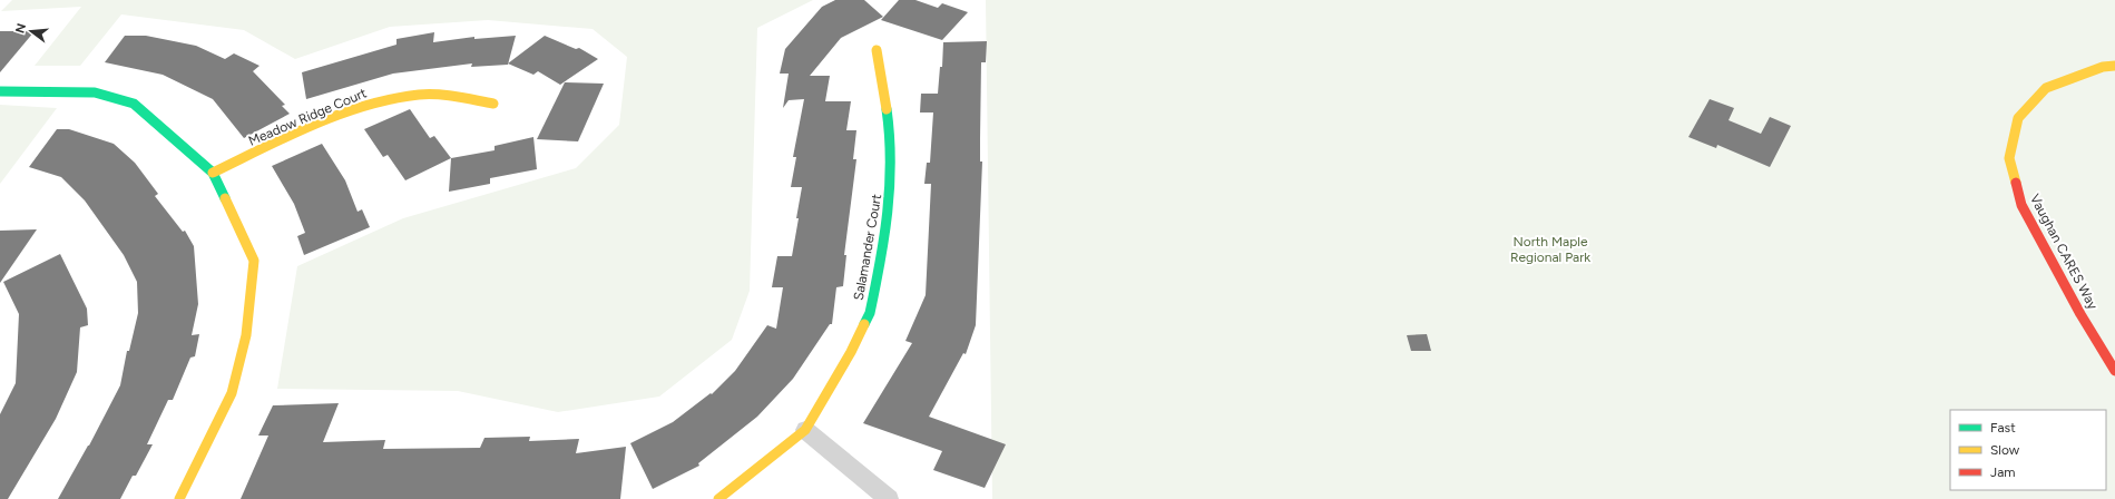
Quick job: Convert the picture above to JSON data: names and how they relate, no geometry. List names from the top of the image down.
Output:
{
  "streets": {
    "street": ["Meadow Ridge Court", "Salamander Court", "Vaughan CARES Way"]
  },
  "parks": ["North Maple Regional Park"],
  "legend": ["Fast", "Slow", "Jam"],
  "north": "left"
}
